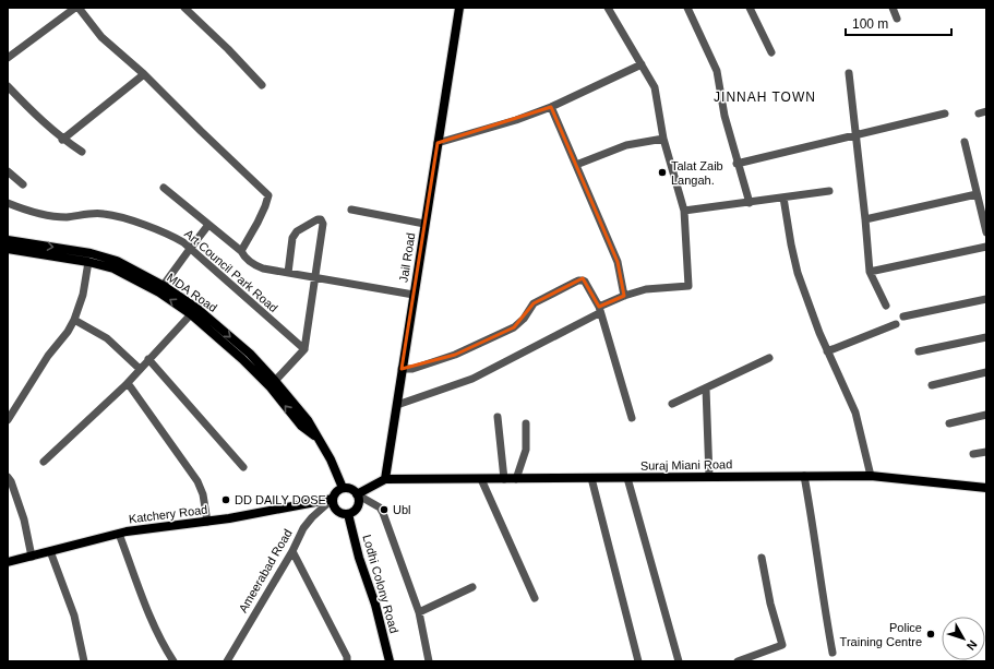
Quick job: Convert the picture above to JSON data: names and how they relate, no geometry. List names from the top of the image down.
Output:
{
  "streets": {
    "main road": [
      "Jail Road",
      "MDA Road",
      "Suraj Miani Road",
      "Katchery Road",
      "Lodhi Colony Road"
    ],
    "street": ["Art Council Park Road", "Ameerabad Road"]
  },
  "crossings": [
    ["Jail Road", "Suraj Miani Road"],
    ["MDA Road", "Katchery Road"],
    ["MDA Road", "Ameerabad Road"],
    ["MDA Road", "Lodhi Colony Road"],
    ["Katchery Road", "Ameerabad Road"],
    ["Katchery Road", "Lodhi Colony Road"],
    ["Ameerabad Road", "Lodhi Colony Road"]
  ],
  "districts": ["JINNAH TOWN"],
  "places": [
    "Talat Zaib Langah.",
    "DD DAILY DOSE",
    "Ubl",
    "Police Training Centre"
  ],
  "scale_bar": "100 m",
  "north": "bottom right"
}
